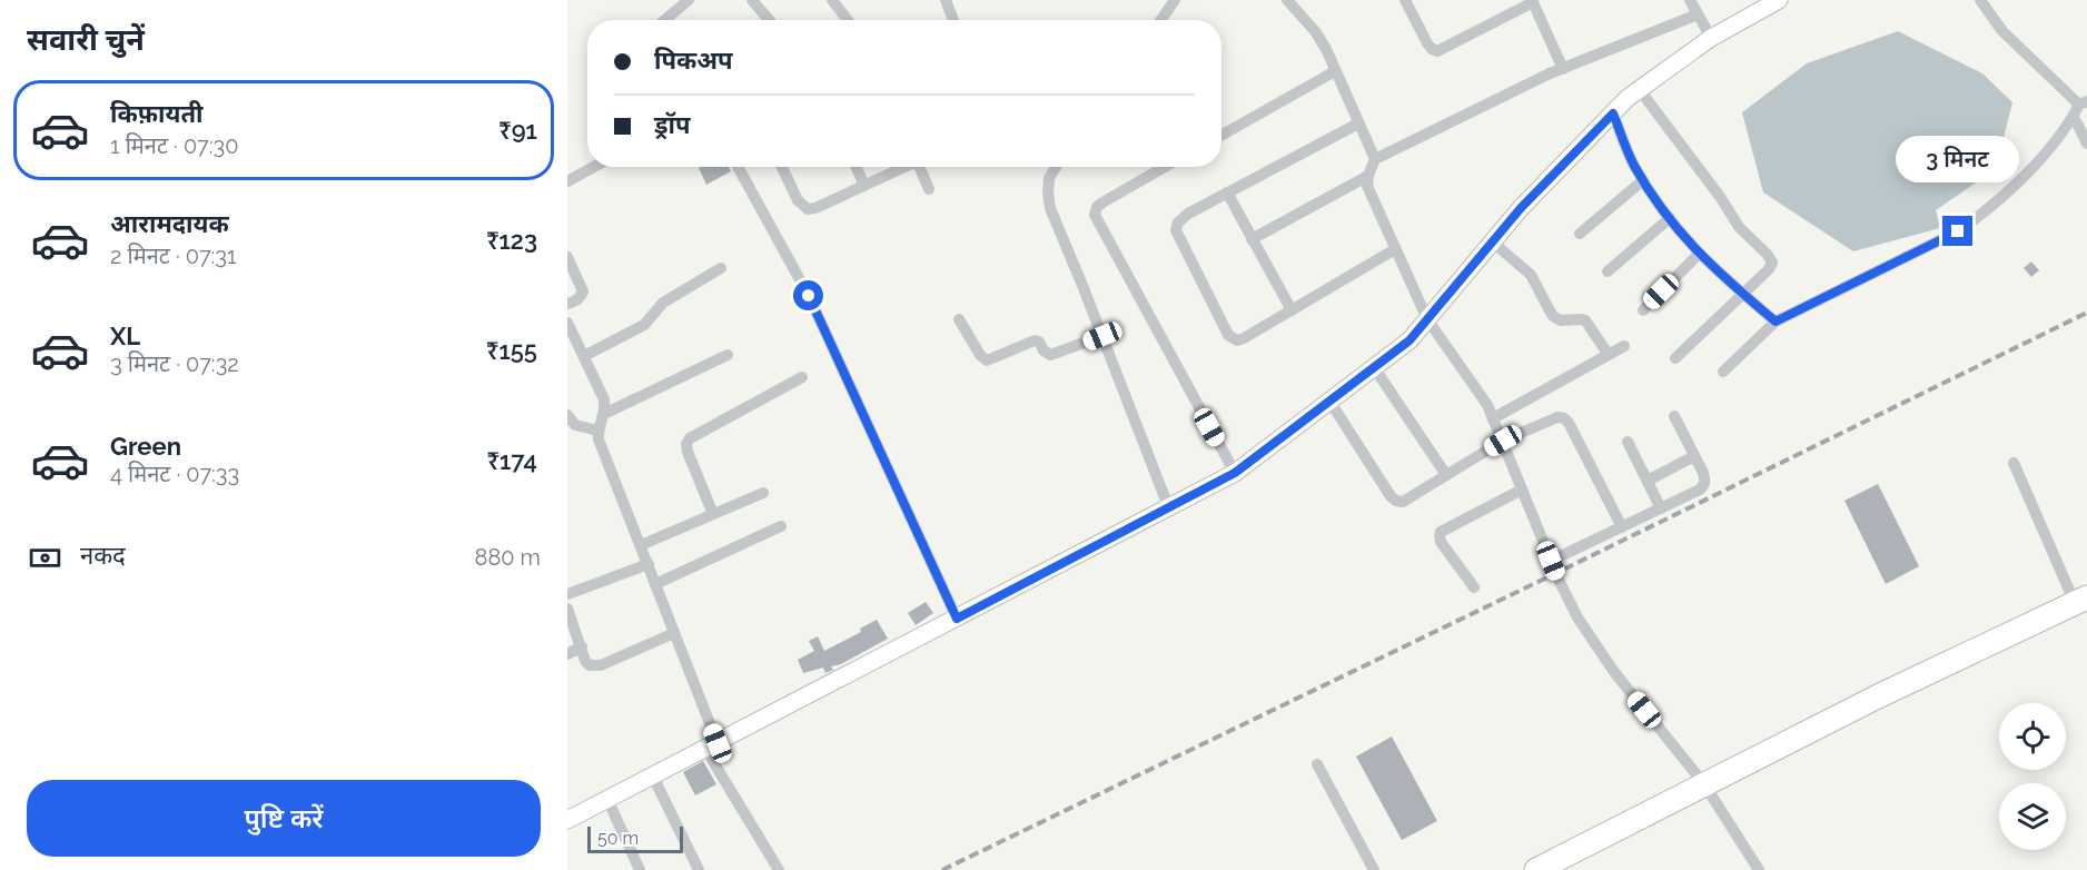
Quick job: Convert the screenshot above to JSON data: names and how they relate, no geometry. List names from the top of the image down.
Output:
{
  "scale_bar": "50 m",
  "page": {
    "heading": "सवारी चुनें",
    "banner": ["पिकअप", "ड्रॉप"],
    "list": [
      {
        "name": "किफ़ायती",
        "note": "1 मिनट · 07:30",
        "value": "₹91"
      },
      {
        "name": "आरामदायक",
        "note": "2 मिनट · 07:31",
        "value": "₹123"
      },
      {
        "name": "XL",
        "note": "3 मिनट · 07:32",
        "value": "₹155"
      },
      {
        "name": "Green",
        "note": "4 मिनट · 07:33",
        "value": "₹174"
      }
    ],
    "bubble": "3 मिनट",
    "pay": ["नकद", "880 m"],
    "buttons": "पुष्टि करें",
    "scale": "50 m"
  }
}
